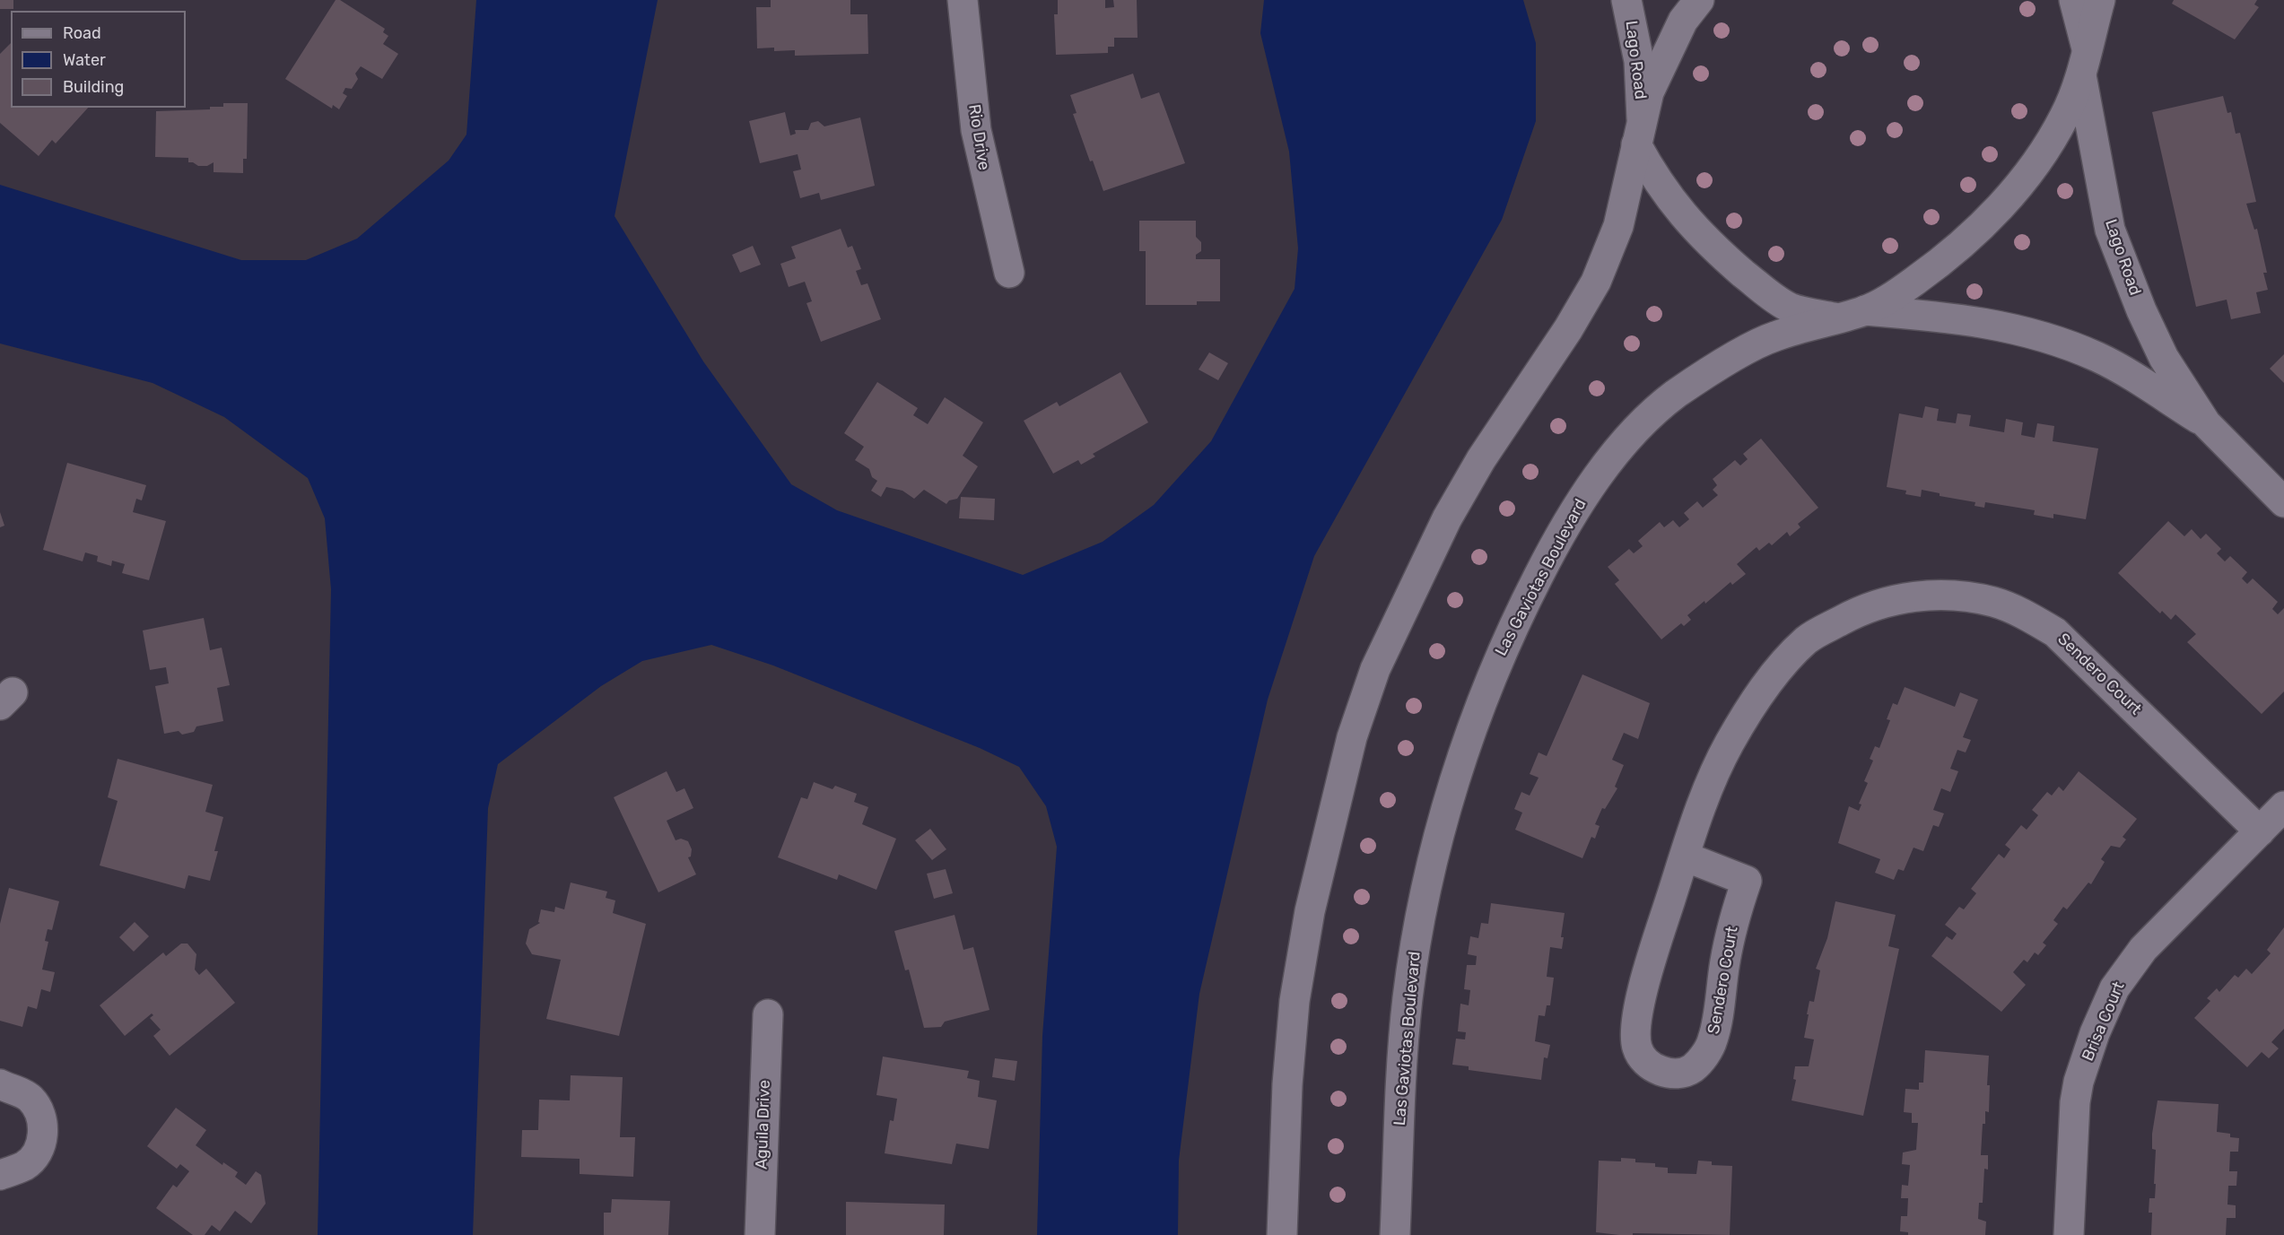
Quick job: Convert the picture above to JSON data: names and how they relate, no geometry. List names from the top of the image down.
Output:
{
  "streets": {
    "street": [
      "Lago Road",
      "Rio Drive",
      "Las Gaviotas Boulevard",
      "Sendero Court",
      "Brisa Court",
      "Aguila Drive"
    ]
  },
  "crossings": [
    ["Lago Road", "Las Gaviotas Boulevard"],
    ["Sendero Court", "Brisa Court"]
  ],
  "legend": ["Road", "Water", "Building"]
}
